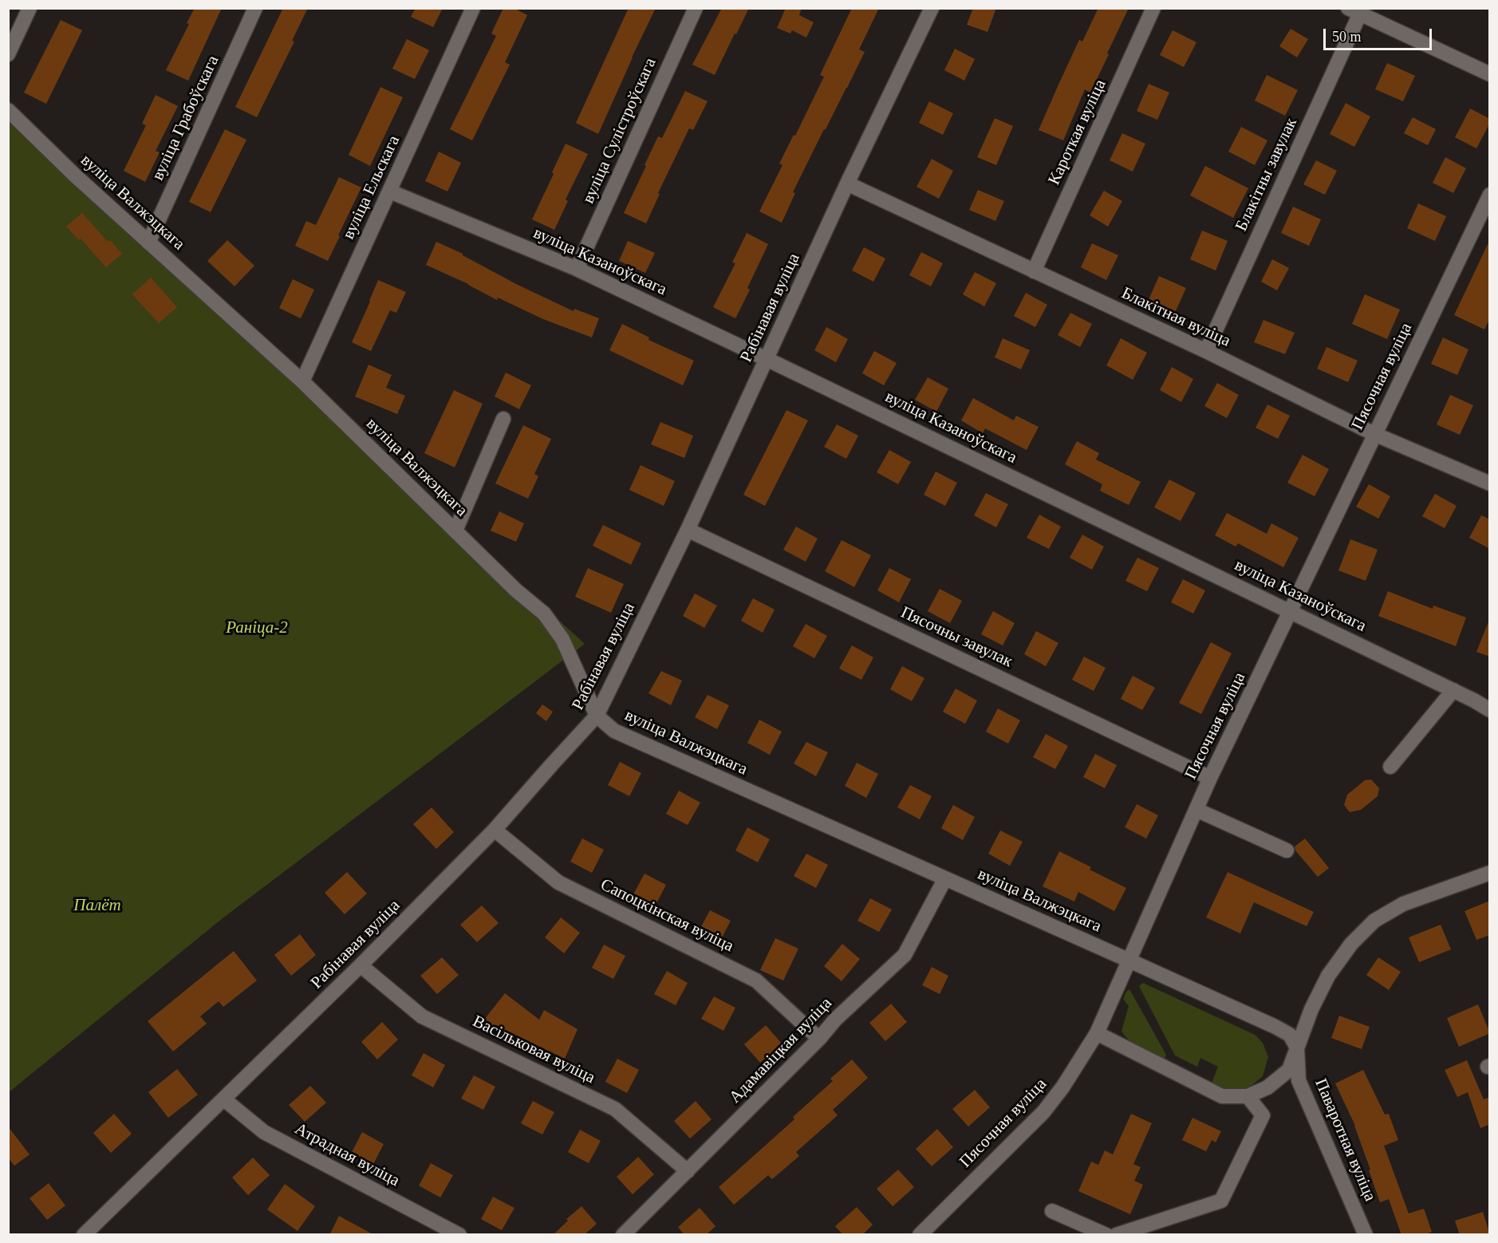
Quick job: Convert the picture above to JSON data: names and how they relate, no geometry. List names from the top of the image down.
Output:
{
  "streets": {
    "street": [
      "вуліца Грабоўскага",
      "вуліца Сулістроўскага",
      "Кароткая вуліца",
      "Блакітны завулак",
      "вуліца Ельскага",
      "вуліца Валжэцкага",
      "вуліца Казаноўскага",
      "Рабінавая вуліца",
      "Блакітная вуліца",
      "Пясочная вуліца",
      "Пясочны завулак",
      "Сапоцкінская вуліца",
      "Васільковая вуліца",
      "Адамавіцкая вуліца",
      "Паваротная вуліца",
      "Атрадная вуліца"
    ]
  },
  "crossings": [
    ["вуліца Грабоўскага", "вуліца Валжэцкага"],
    ["вуліца Сулістроўскага", "вуліца Казаноўскага"],
    ["Кароткая вуліца", "Блакітная вуліца"],
    ["Блакітны завулак", "Блакітная вуліца"],
    ["вуліца Ельскага", "вуліца Валжэцкага"],
    ["вуліца Ельскага", "вуліца Казаноўскага"],
    ["вуліца Валжэцкага", "Рабінавая вуліца"],
    ["вуліца Валжэцкага", "Пясочная вуліца"],
    ["вуліца Валжэцкага", "Адамавіцкая вуліца"],
    ["вуліца Валжэцкага", "Паваротная вуліца"],
    ["вуліца Казаноўскага", "Рабінавая вуліца"],
    ["вуліца Казаноўскага", "Пясочная вуліца"],
    ["Рабінавая вуліца", "Блакітная вуліца"],
    ["Рабінавая вуліца", "Пясочны завулак"],
    ["Рабінавая вуліца", "Сапоцкінская вуліца"],
    ["Рабінавая вуліца", "Васільковая вуліца"],
    ["Рабінавая вуліца", "Атрадная вуліца"],
    ["Блакітная вуліца", "Пясочная вуліца"],
    ["Пясочная вуліца", "Пясочны завулак"],
    ["Сапоцкінская вуліца", "Адамавіцкая вуліца"],
    ["Васільковая вуліца", "Адамавіцкая вуліца"]
  ],
  "parks": ["Раніца-2", "Палёт"],
  "scale_bar": "50 m"
}
